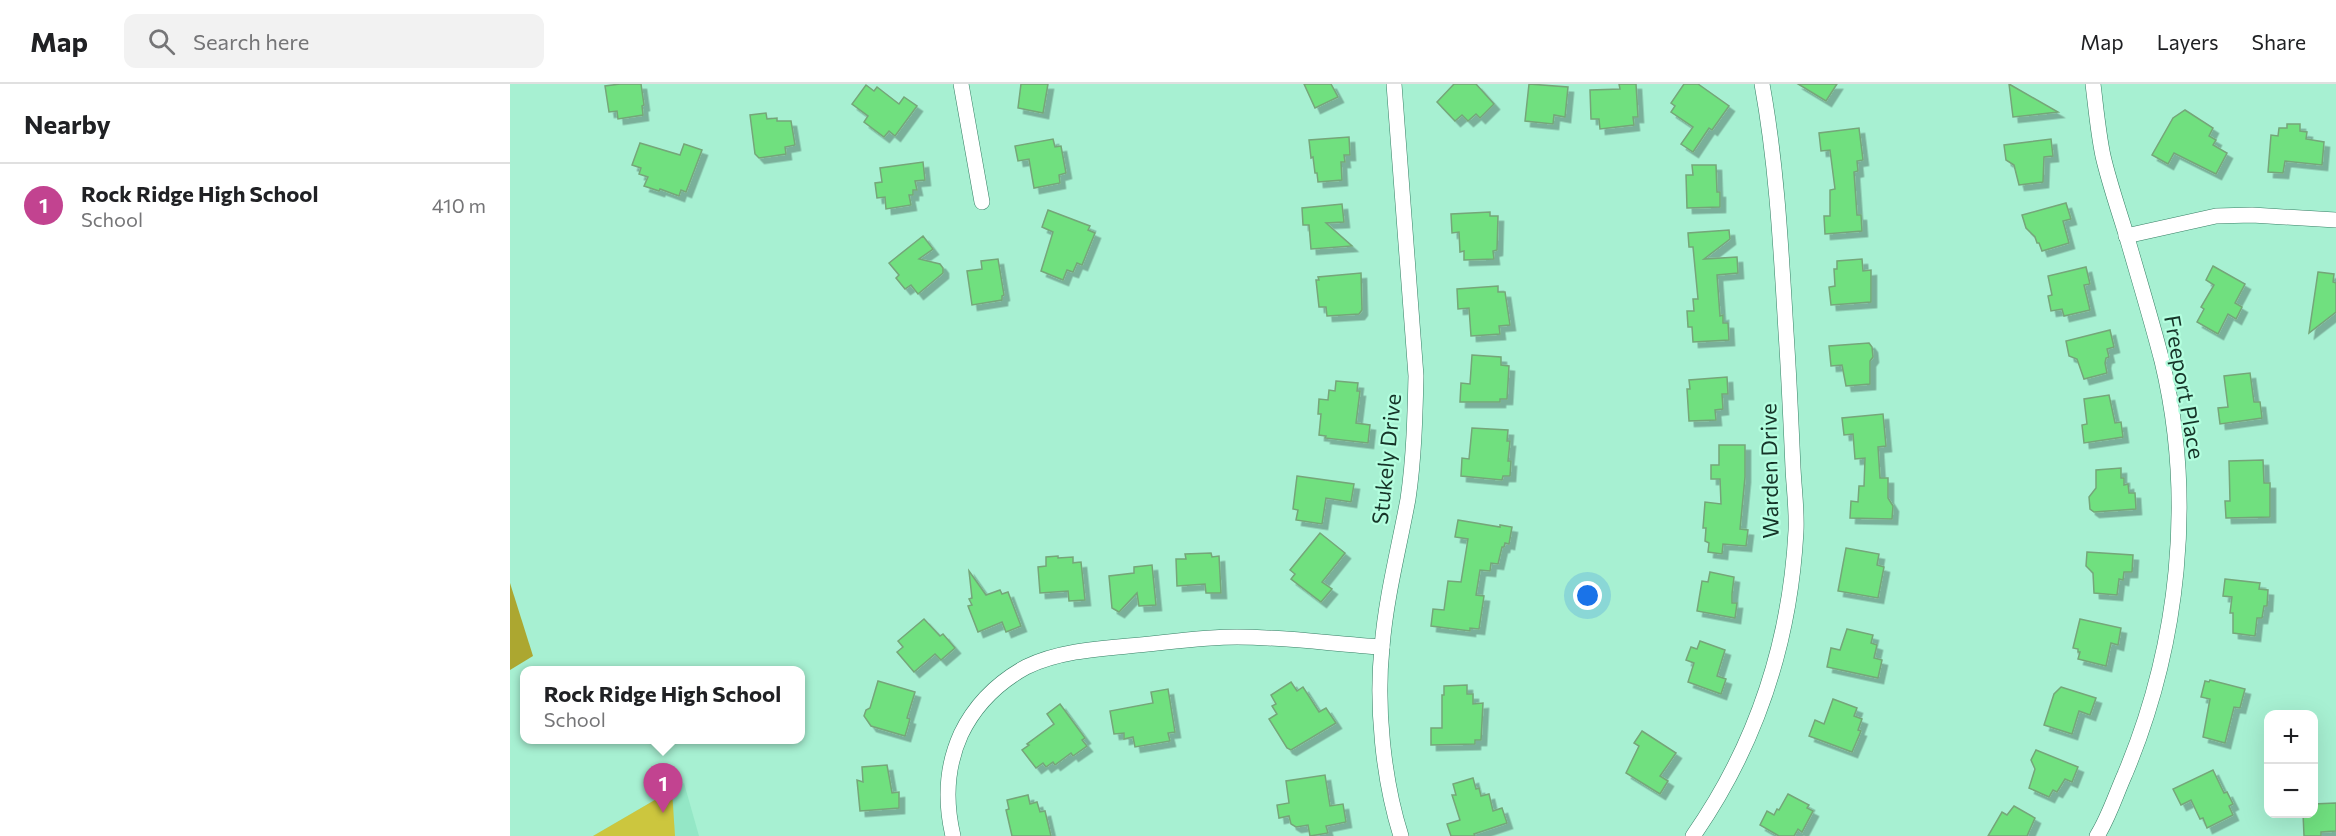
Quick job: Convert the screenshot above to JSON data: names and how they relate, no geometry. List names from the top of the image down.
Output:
{
  "streets": {
    "street": ["Freeport Place", "Stukely Drive", "Warden Drive"]
  },
  "page": {
    "header": "Map",
    "search": "Search here",
    "nav": ["Map", "Layers", "Share"],
    "heading": "Nearby",
    "list": [
      {
        "mark": "1",
        "name": "Rock Ridge High School",
        "note": "School",
        "value": "410 m"
      }
    ],
    "popup": ["Rock Ridge High School", "School"],
    "map_buttons": ["+", "−"],
    "pins": "1"
  }
}
